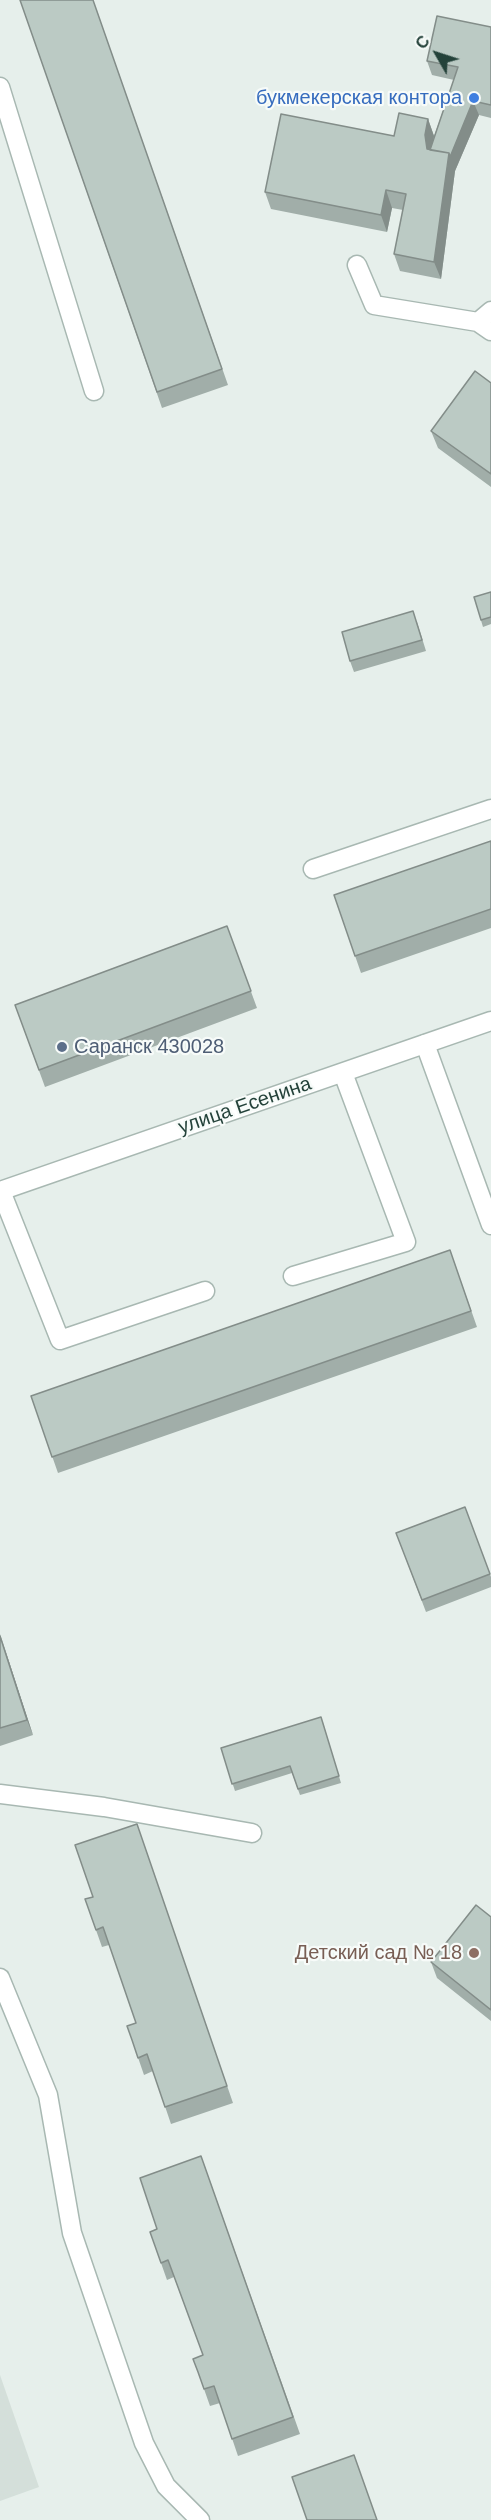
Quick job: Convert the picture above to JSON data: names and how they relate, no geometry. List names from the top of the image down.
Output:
{
  "streets": {
    "street": ["улица Есенина"]
  },
  "places": ["букмекерская контора", "Саранск 430028", "Детский сад № 18"],
  "north": "top left"
}
